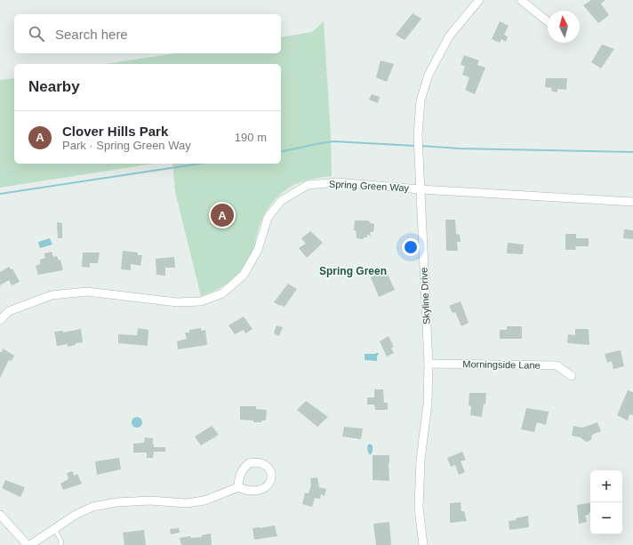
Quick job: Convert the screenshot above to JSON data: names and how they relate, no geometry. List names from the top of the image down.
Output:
{
  "streets": {
    "street": ["Spring Green Way", "Skyline Drive", "Morningside Lane"]
  },
  "crossings": [
    ["Spring Green Way", "Skyline Drive"],
    ["Skyline Drive", "Morningside Lane"]
  ],
  "districts": ["Spring Green"],
  "north": "top",
  "page": {
    "search": "Search here",
    "heading": "Nearby",
    "list": [
      {
        "mark": "A",
        "name": "Clover Hills Park",
        "note": "Park · Spring Green Way",
        "value": "190 m"
      }
    ],
    "pins": "A",
    "map_buttons": ["+", "−"]
  }
}
